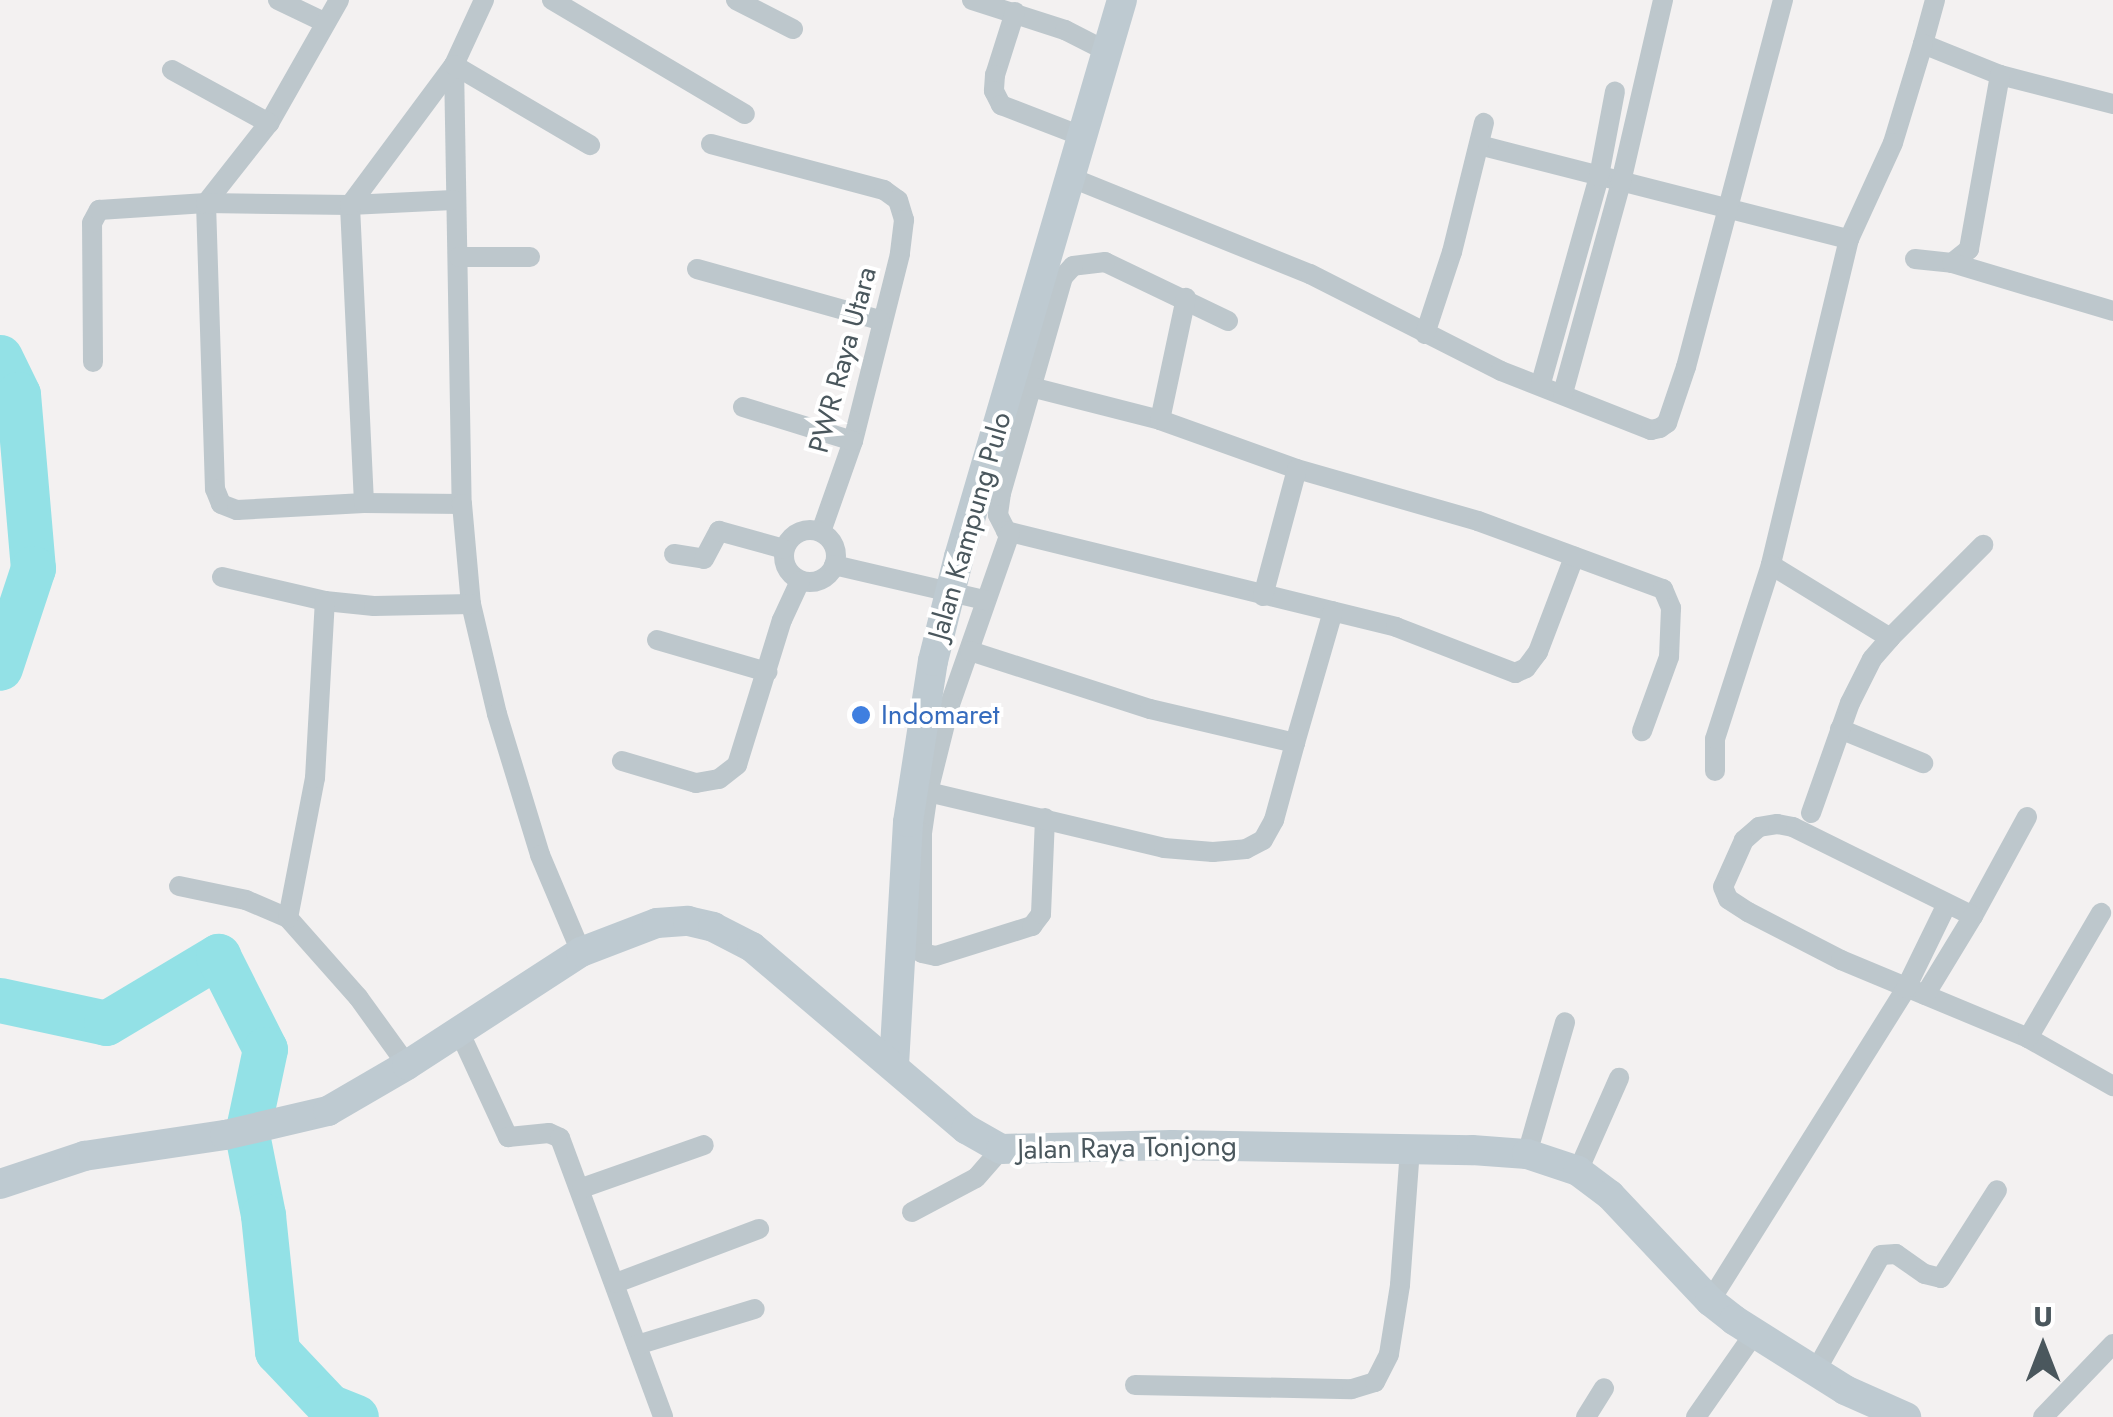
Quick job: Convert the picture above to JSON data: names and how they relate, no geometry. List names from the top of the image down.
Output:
{
  "streets": {
    "main road": ["Jalan Kampung Pulo", "Jalan Raya Tonjong"],
    "street": ["PWR Raya Utara"]
  },
  "crossings": [
    ["Jalan Kampung Pulo", "Jalan Raya Tonjong"]
  ],
  "places": ["Indomaret"],
  "north": "top"
}
